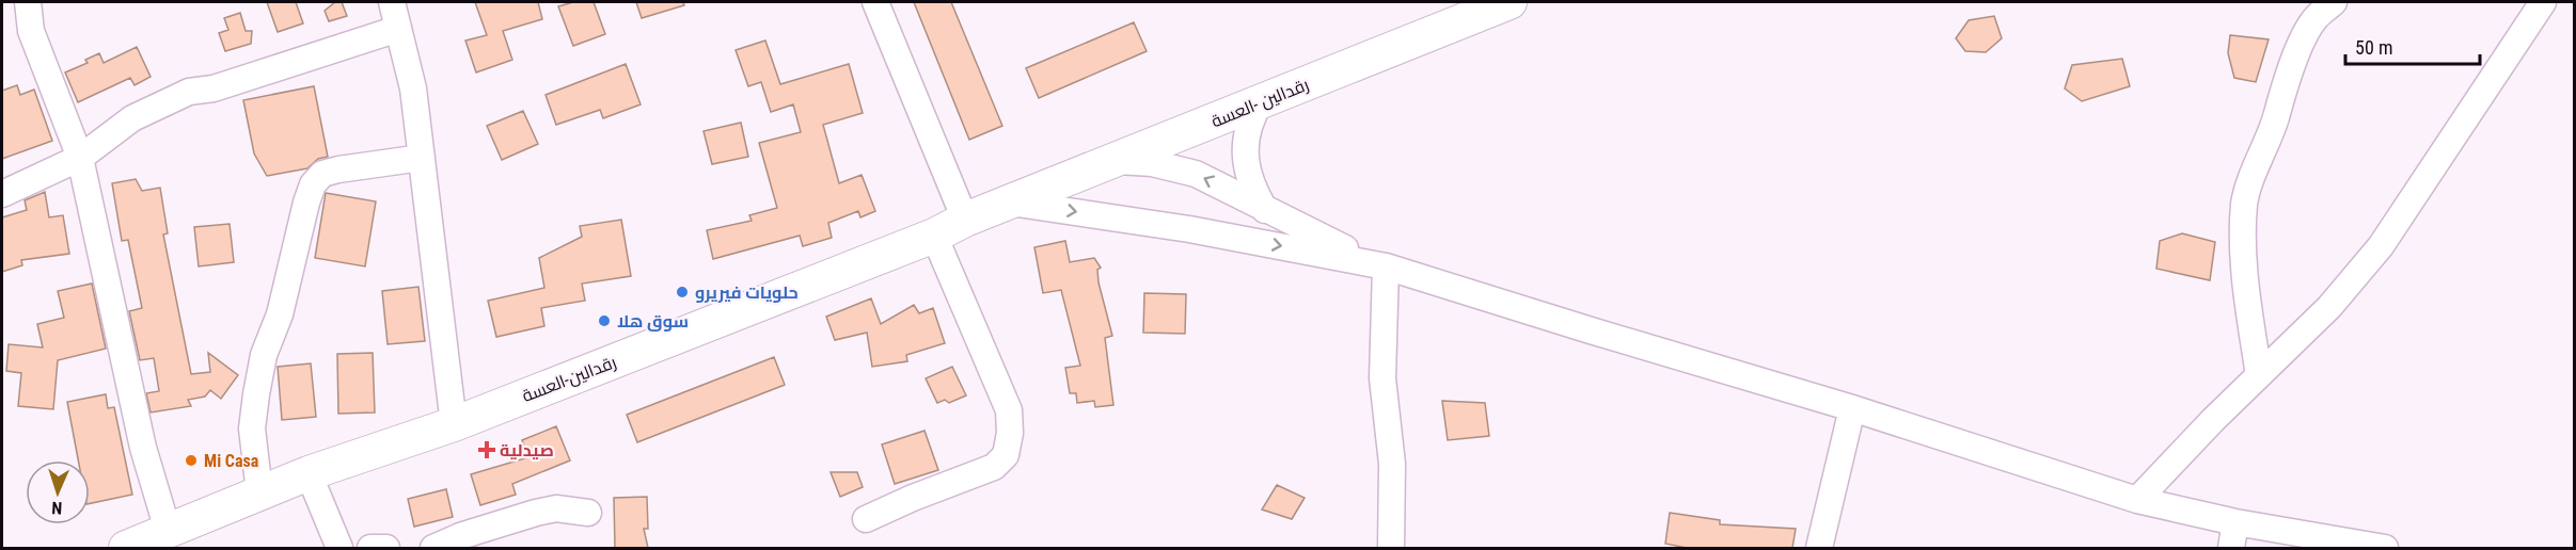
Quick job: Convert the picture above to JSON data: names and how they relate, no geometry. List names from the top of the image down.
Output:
{
  "streets": {
    "main road": ["رقدالين -العسة", "رقدالين-العسة"]
  },
  "crossings": [
    ["رقدالين -العسة", "رقدالين-العسة"]
  ],
  "places": {
    "other": ["حلويات فيريرو", "سوق هلا", "Mi Casa"],
    "health": ["صيدلية"]
  },
  "scale_bar": "50 m",
  "north": "bottom"
}
